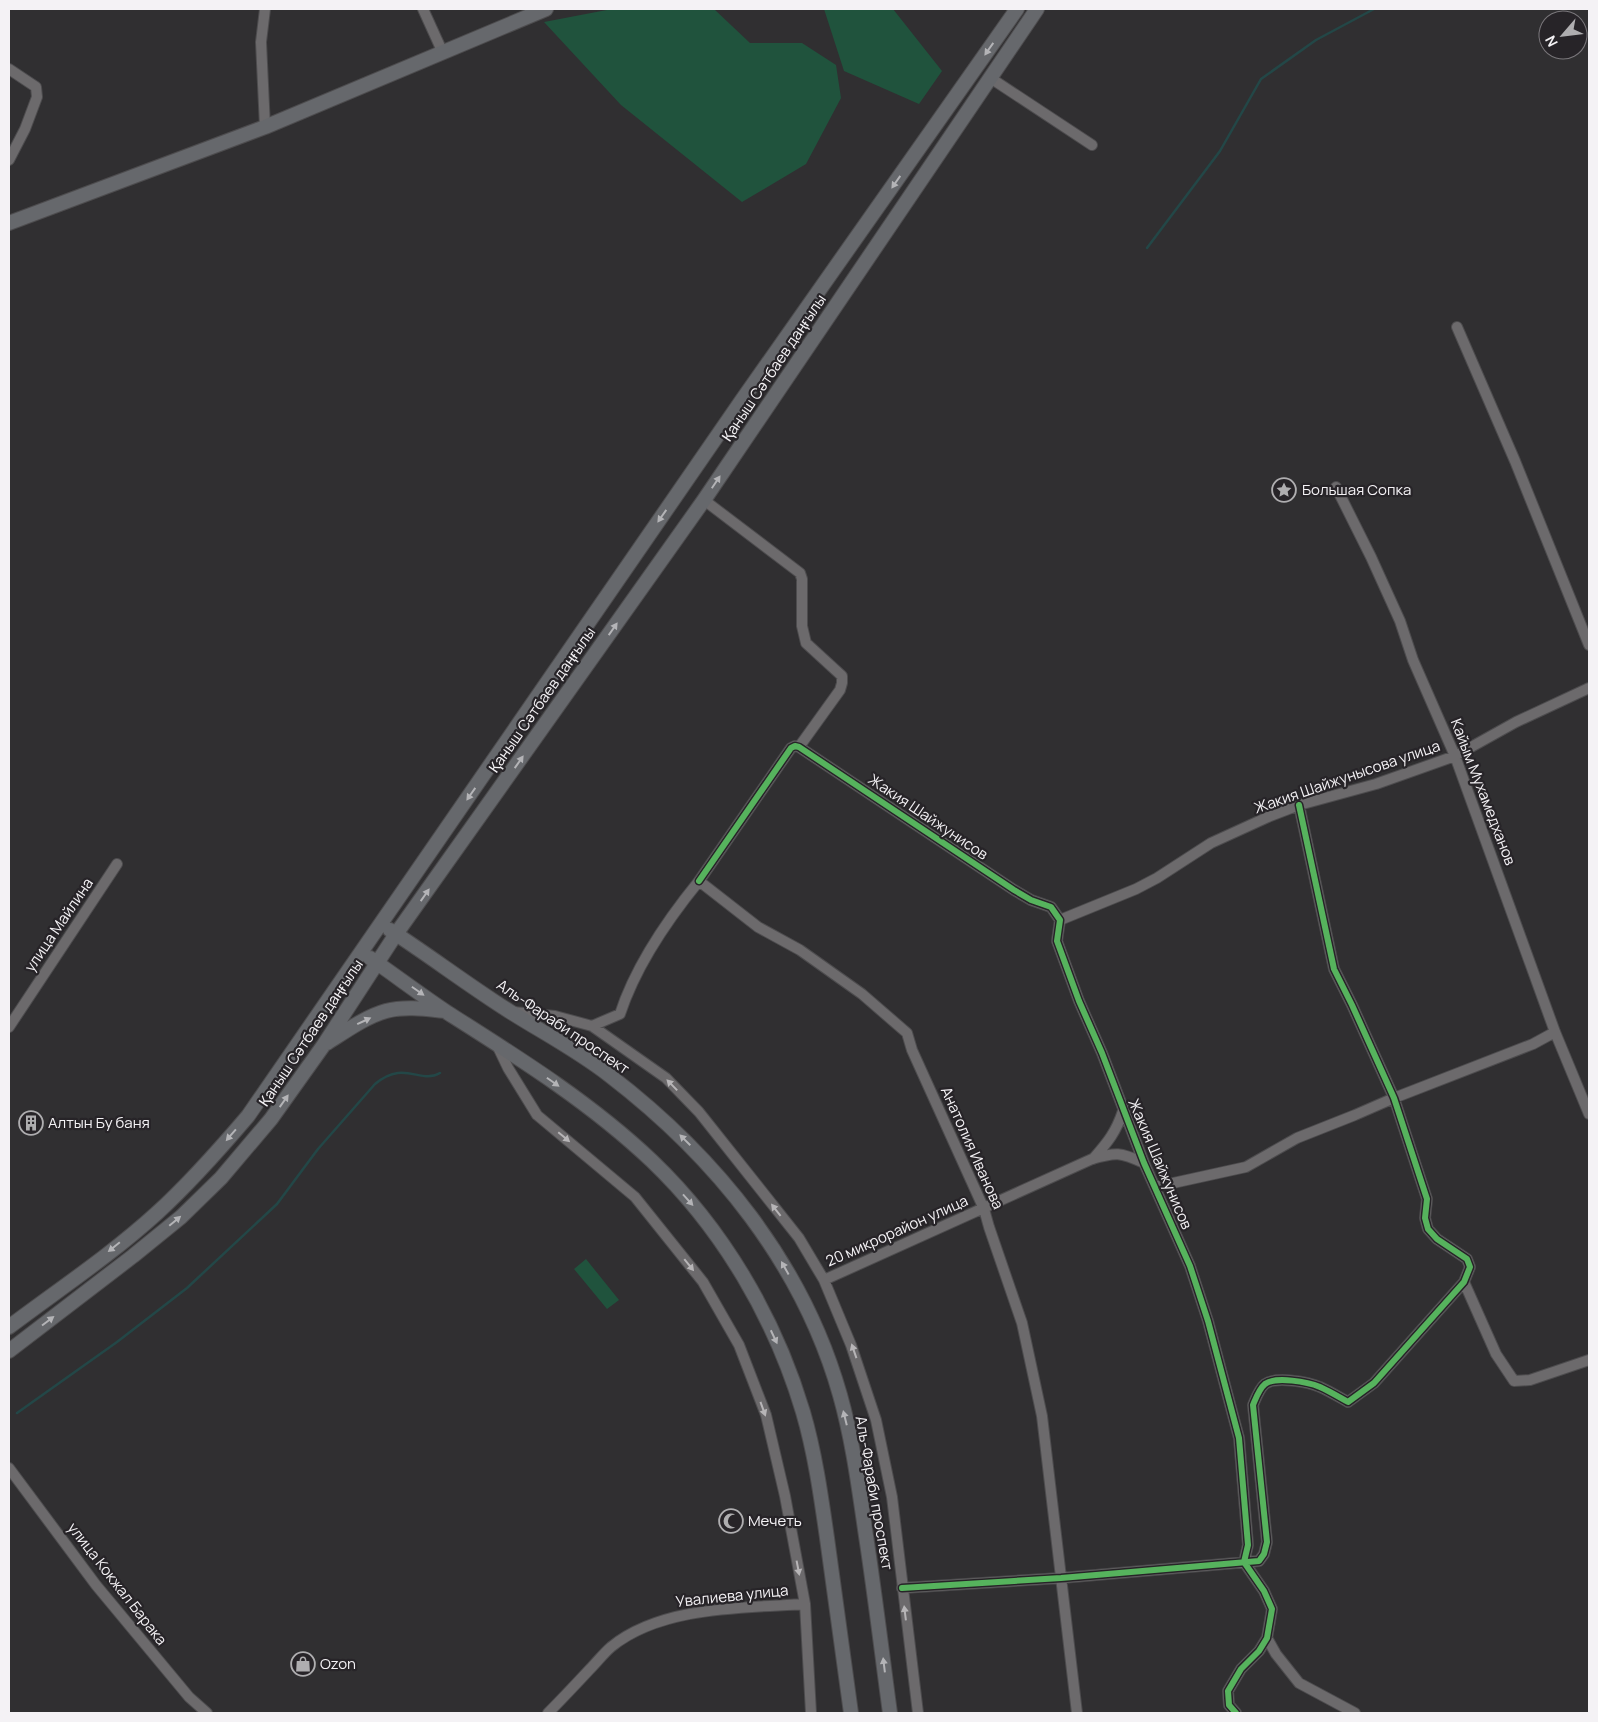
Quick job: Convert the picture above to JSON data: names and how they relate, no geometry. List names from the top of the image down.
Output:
{
  "streets": {
    "main road": ["Қаныш Сәтбаев даңғылы", "Аль-Фараби проспект"],
    "street": [
      "Жакия Шайжунысова улица",
      "Кайым Мухамедханов",
      "Жакия Шайжунисов",
      "улица Майлина",
      "Анатолия Иванова",
      "20 микрорайон улица",
      "улица Кокжал Барака",
      "Увалиева улица"
    ]
  },
  "crossings": [
    ["Қаныш Сәтбаев даңғылы", "Аль-Фараби проспект"],
    ["Жакия Шайжунысова улица", "Кайым Мухамедханов"],
    ["Жакия Шайжунысова улица", "Жакия Шайжунисов"],
    ["Жакия Шайжунисов", "20 микрорайон улица"],
    ["Анатолия Иванова", "20 микрорайон улица"]
  ],
  "places": {
    "place": ["Большая Сопка"],
    "building": ["Алтын Бу баня"],
    "mosque": ["Мечеть"],
    "shop": ["Ozon"]
  },
  "north": "bottom left"
}
